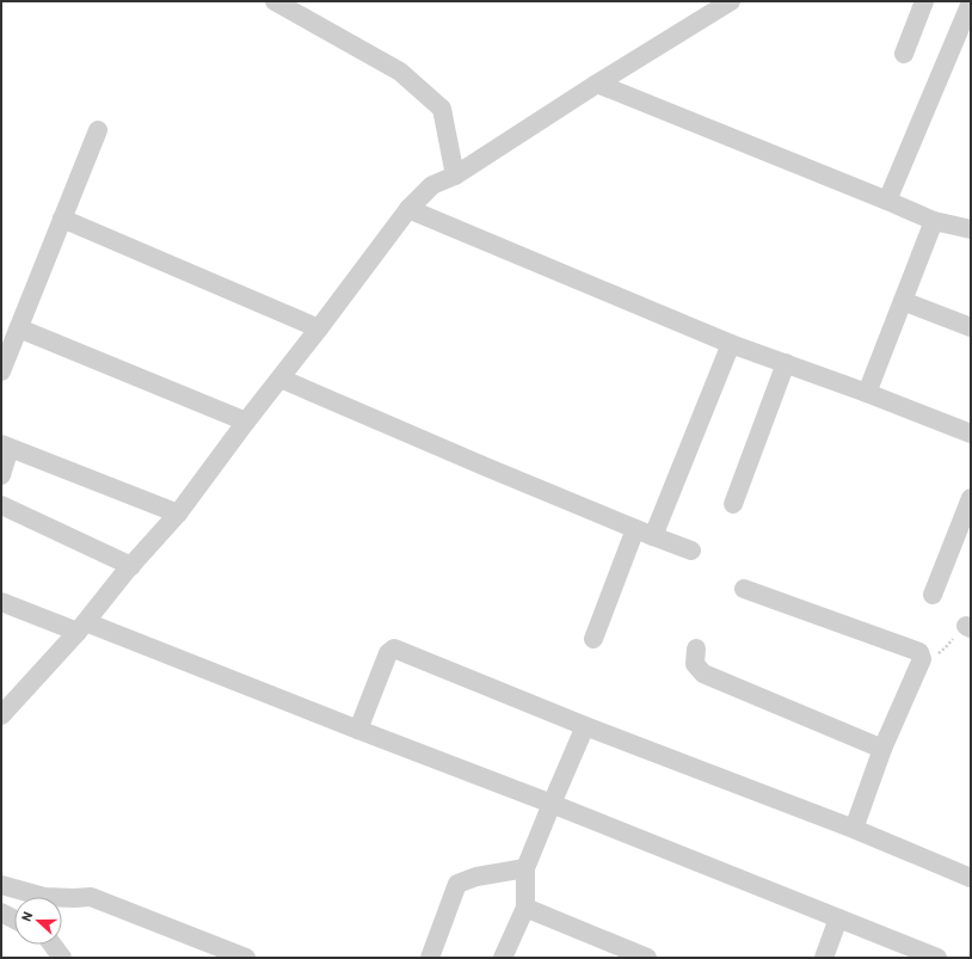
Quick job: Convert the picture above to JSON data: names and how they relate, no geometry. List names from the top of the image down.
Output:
{
  "north": "left"
}
